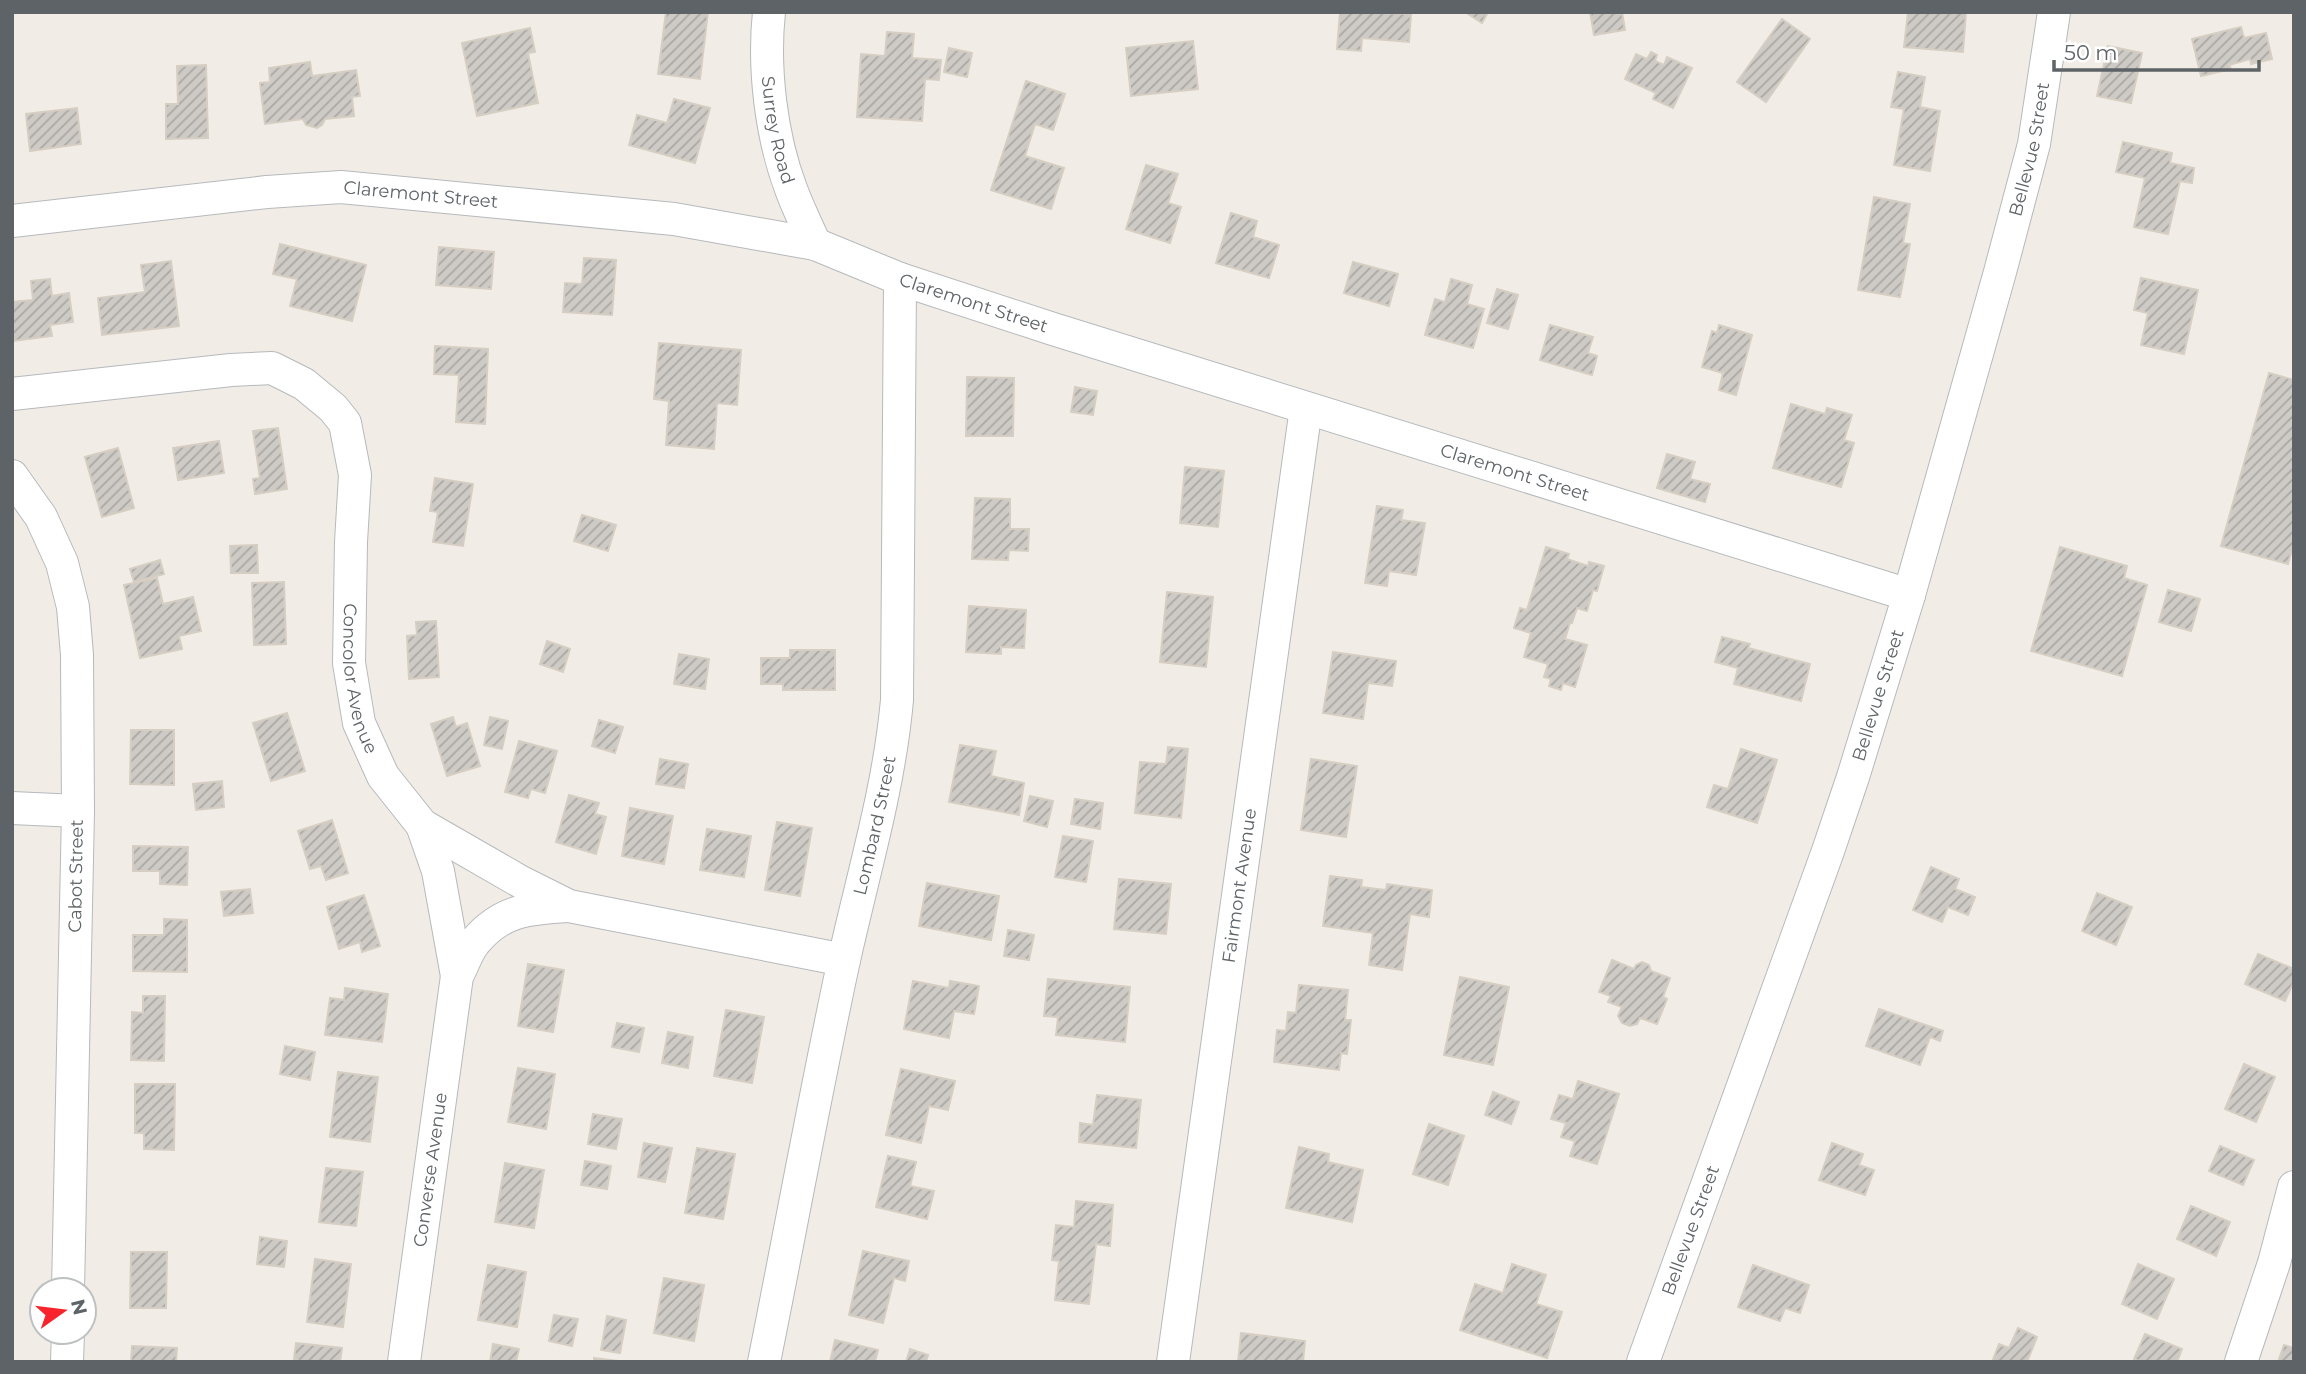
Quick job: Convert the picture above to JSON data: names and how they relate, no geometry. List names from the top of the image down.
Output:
{
  "streets": {
    "street": [
      "Surrey Road",
      "Bellevue Street",
      "Claremont Street",
      "Concolor Avenue",
      "Lombard Street",
      "Cabot Street",
      "Fairmont Avenue",
      "Converse Avenue"
    ]
  },
  "crossings": [
    ["Surrey Road", "Claremont Street"],
    ["Bellevue Street", "Claremont Street"],
    ["Claremont Street", "Lombard Street"],
    ["Claremont Street", "Fairmont Avenue"],
    ["Concolor Avenue", "Lombard Street"],
    ["Concolor Avenue", "Converse Avenue"]
  ],
  "scale_bar": "50 m",
  "north": "right"
}
